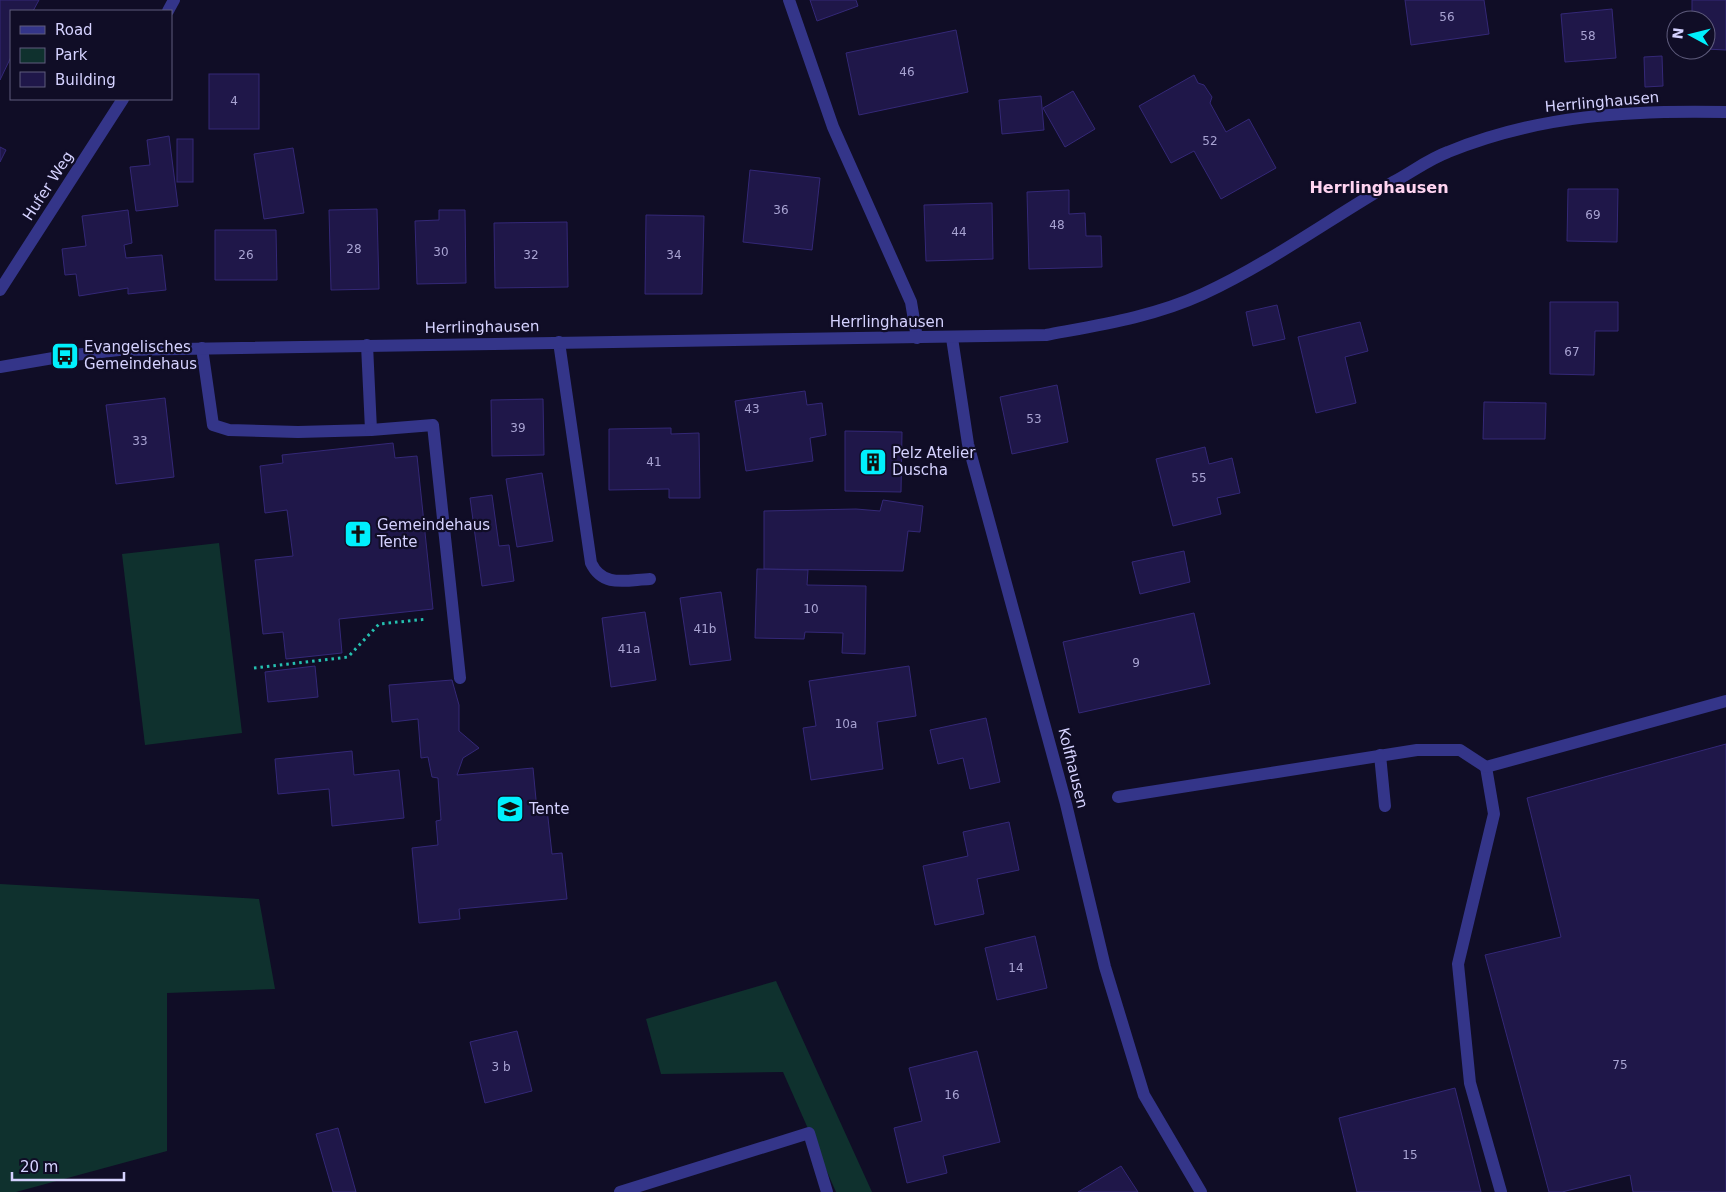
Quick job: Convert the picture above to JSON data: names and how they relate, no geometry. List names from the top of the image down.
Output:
{
  "streets": {
    "street": ["Herrlinghausen", "Hufer Weg", "Kolfhausen"]
  },
  "crossings": [
    ["Herrlinghausen", "Kolfhausen"]
  ],
  "districts": ["Herrlinghausen"],
  "places": {
    "bus stop": ["Evangelisches Gemeindehaus"],
    "building": ["Pelz Atelier Duscha"],
    "church": ["Gemeindehaus Tente"],
    "school or university": ["Tente"]
  },
  "house_numbers": [
    "56",
    "58",
    "46",
    "4",
    "52",
    "36",
    "69",
    "48",
    "44",
    "28",
    "30",
    "26",
    "32",
    "34",
    "67",
    "43",
    "53",
    "39",
    "33",
    "41",
    "55",
    "10",
    "41b",
    "41a",
    "9",
    "10a",
    "14",
    "75",
    "3 b",
    "16",
    "15"
  ],
  "legend": ["Road", "Park", "Building"],
  "scale_bar": "20 m",
  "north": "left"
}
